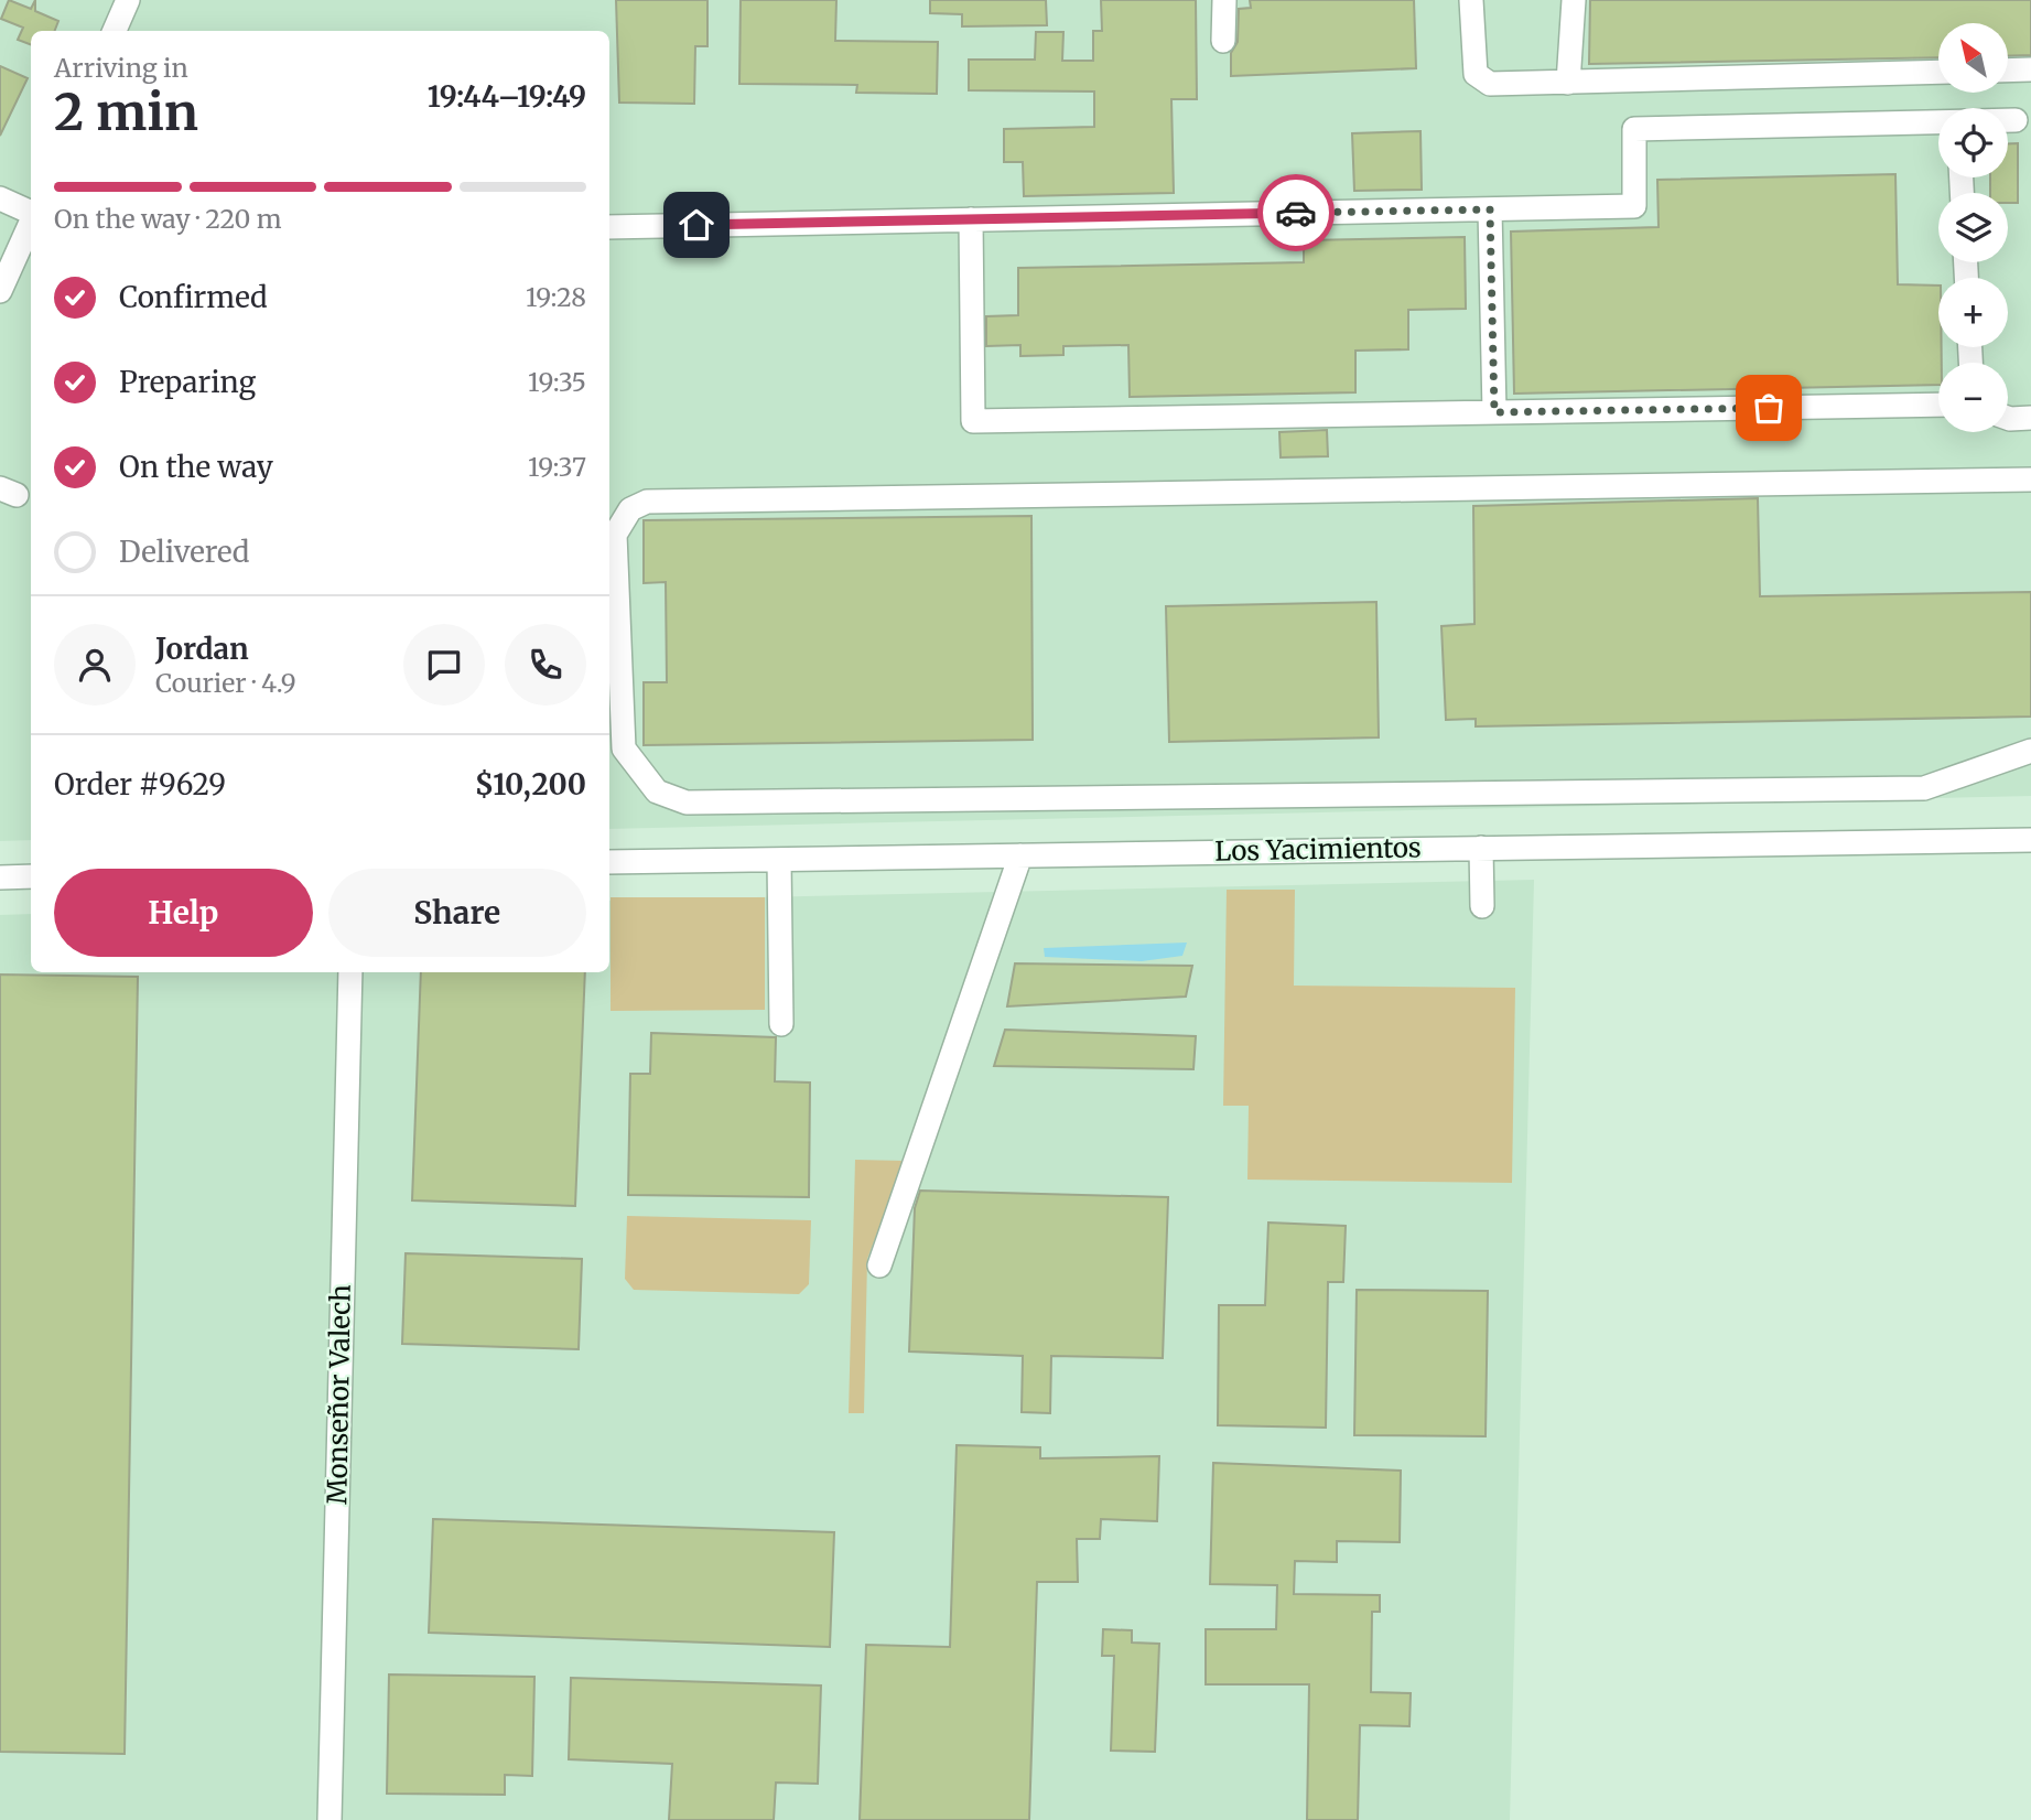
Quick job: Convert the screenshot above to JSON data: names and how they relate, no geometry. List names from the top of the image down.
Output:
{
  "streets": {
    "street": ["Los Yacimientos", "Monseñor Valech"]
  },
  "north": "top left",
  "page": {
    "map_buttons": ["+", "−"],
    "heading": ["2 min", "Arriving in", "19:44–19:49"],
    "panel": [
      "Jordan",
      "Courier · 4.9",
      "Order #9629",
      "$10,200"
    ],
    "bar": "On the way · 220 m",
    "list": [
      ["Confirmed", "19:28"],
      ["Preparing", "19:35"],
      ["On the way", "19:37"],
      "Delivered"
    ],
    "buttons": ["Help", "Share"]
  }
}
